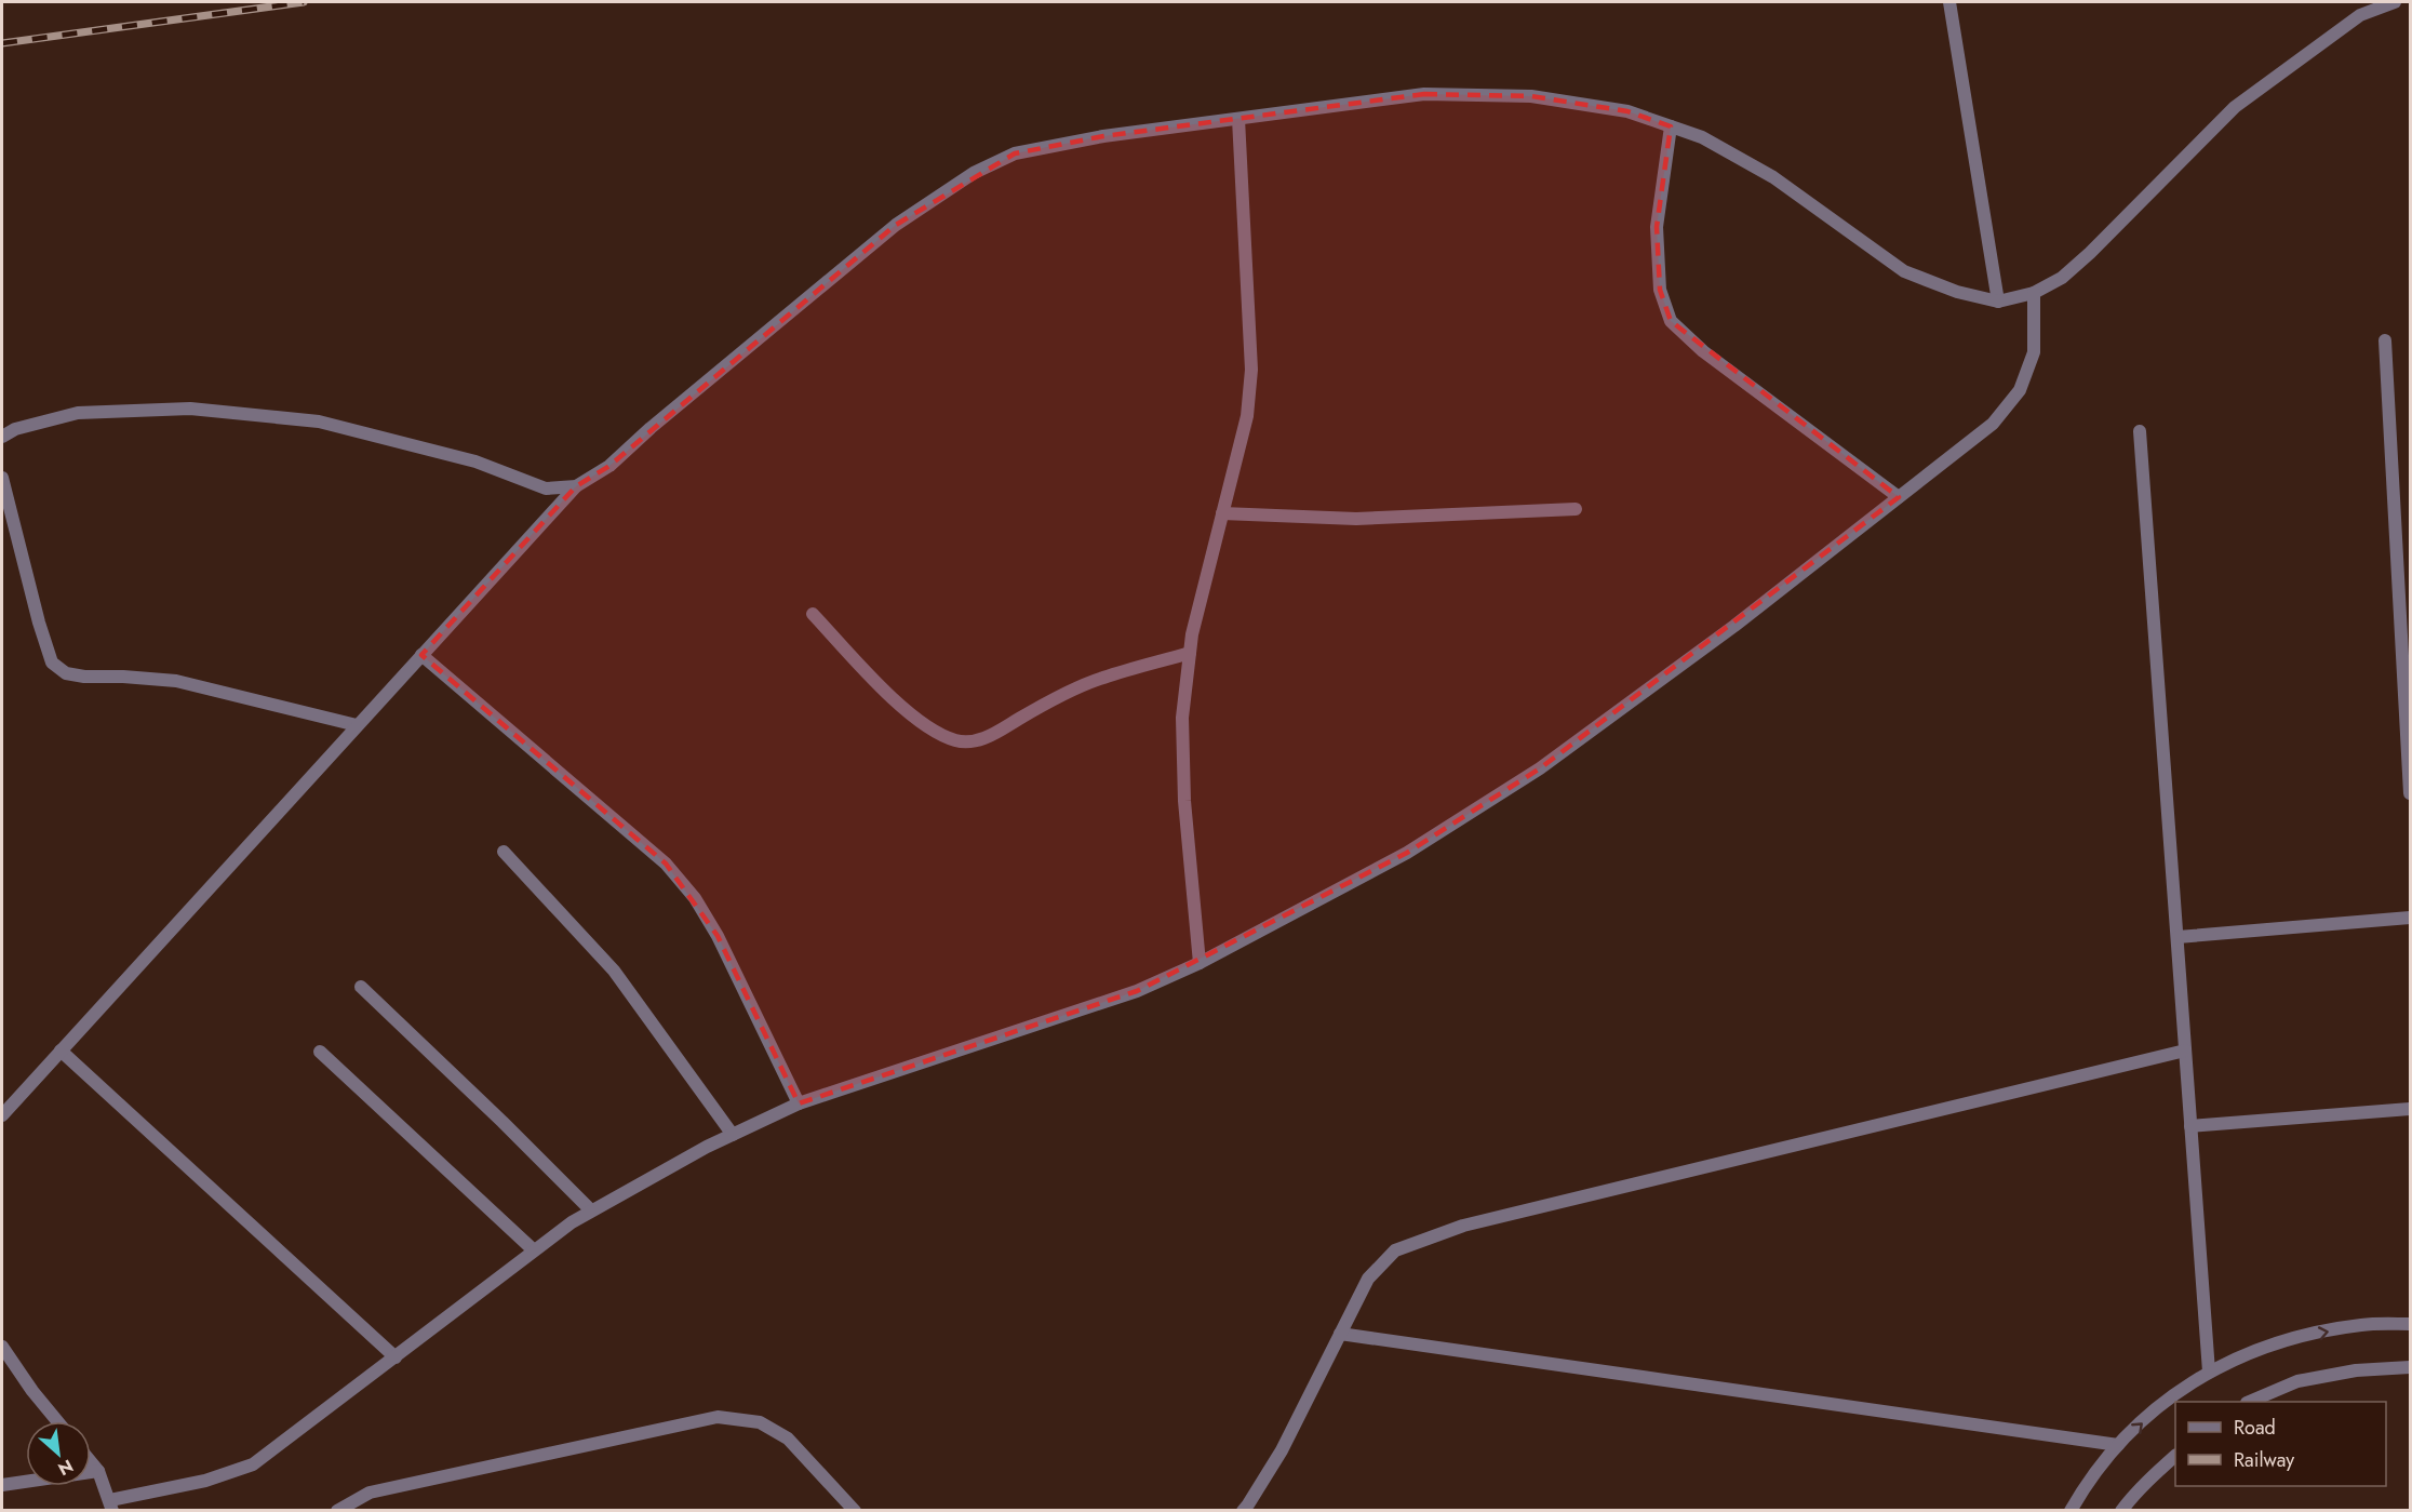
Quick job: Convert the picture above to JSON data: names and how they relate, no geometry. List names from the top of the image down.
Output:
{
  "legend": ["Road", "Railway"],
  "north": "bottom right"
}
